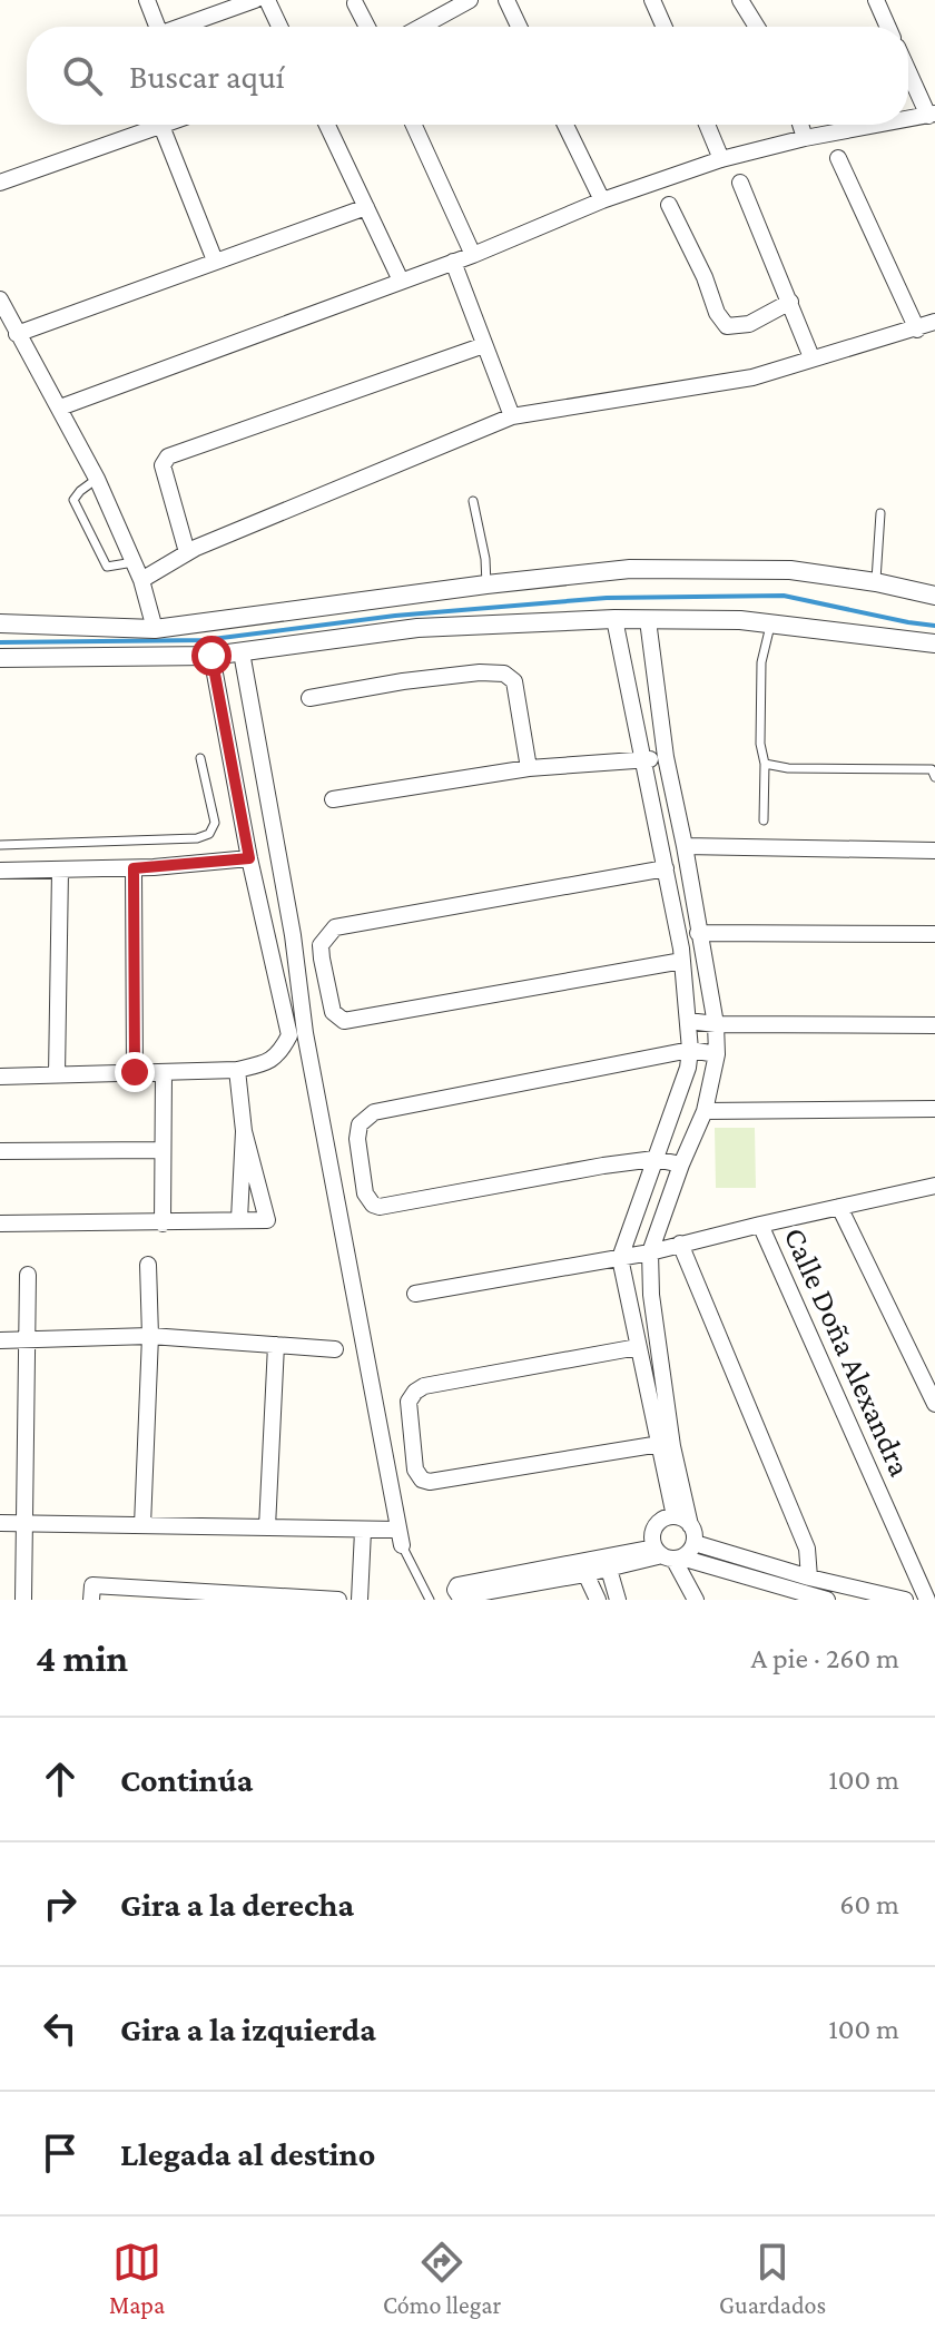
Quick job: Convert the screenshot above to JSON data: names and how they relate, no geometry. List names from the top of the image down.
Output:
{
  "streets": {
    "street": ["Calle Doña Alexandra"]
  },
  "page": {
    "search": "Buscar aquí",
    "heading": ["4 min", "A pie · 260 m"],
    "list": [
      ["Continúa", "100 m"],
      ["Gira a la derecha", "60 m"],
      ["Gira a la izquierda", "100 m"],
      "Llegada al destino"
    ],
    "nav": ["Mapa", "Cómo llegar", "Guardados"]
  }
}
